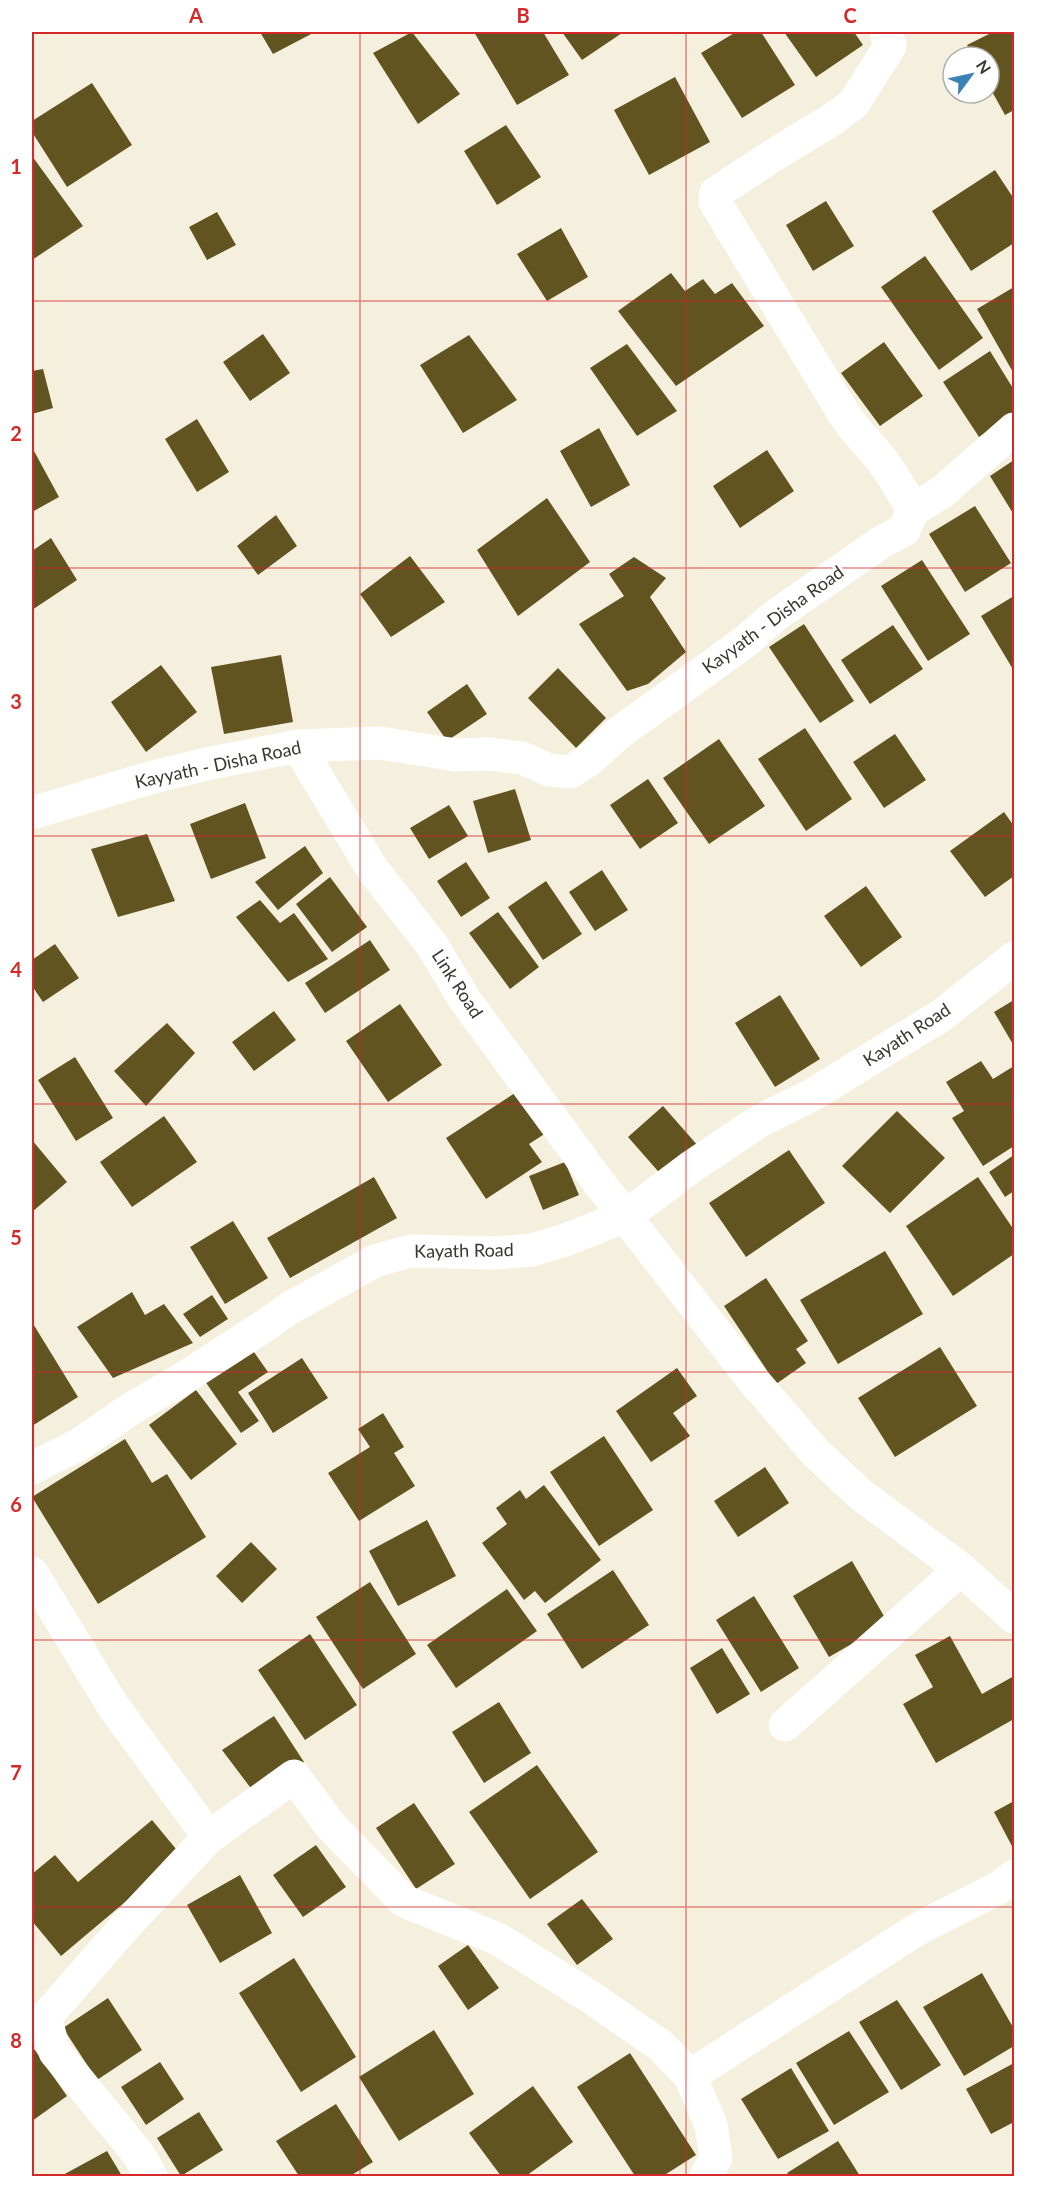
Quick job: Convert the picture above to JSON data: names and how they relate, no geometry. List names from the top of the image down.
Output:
{
  "streets": {
    "street": ["Kayyath - Disha Road", "Link Road", "Kayath Road"]
  },
  "crossings": [
    ["Kayyath - Disha Road", "Link Road"],
    ["Link Road", "Kayath Road"]
  ],
  "north": "top right",
  "grid": {
    "columns": ["A", "B", "C"],
    "rows": [
      "1",
      "2",
      "3",
      "4",
      "5",
      "6",
      "7",
      "8"
    ]
  }
}
